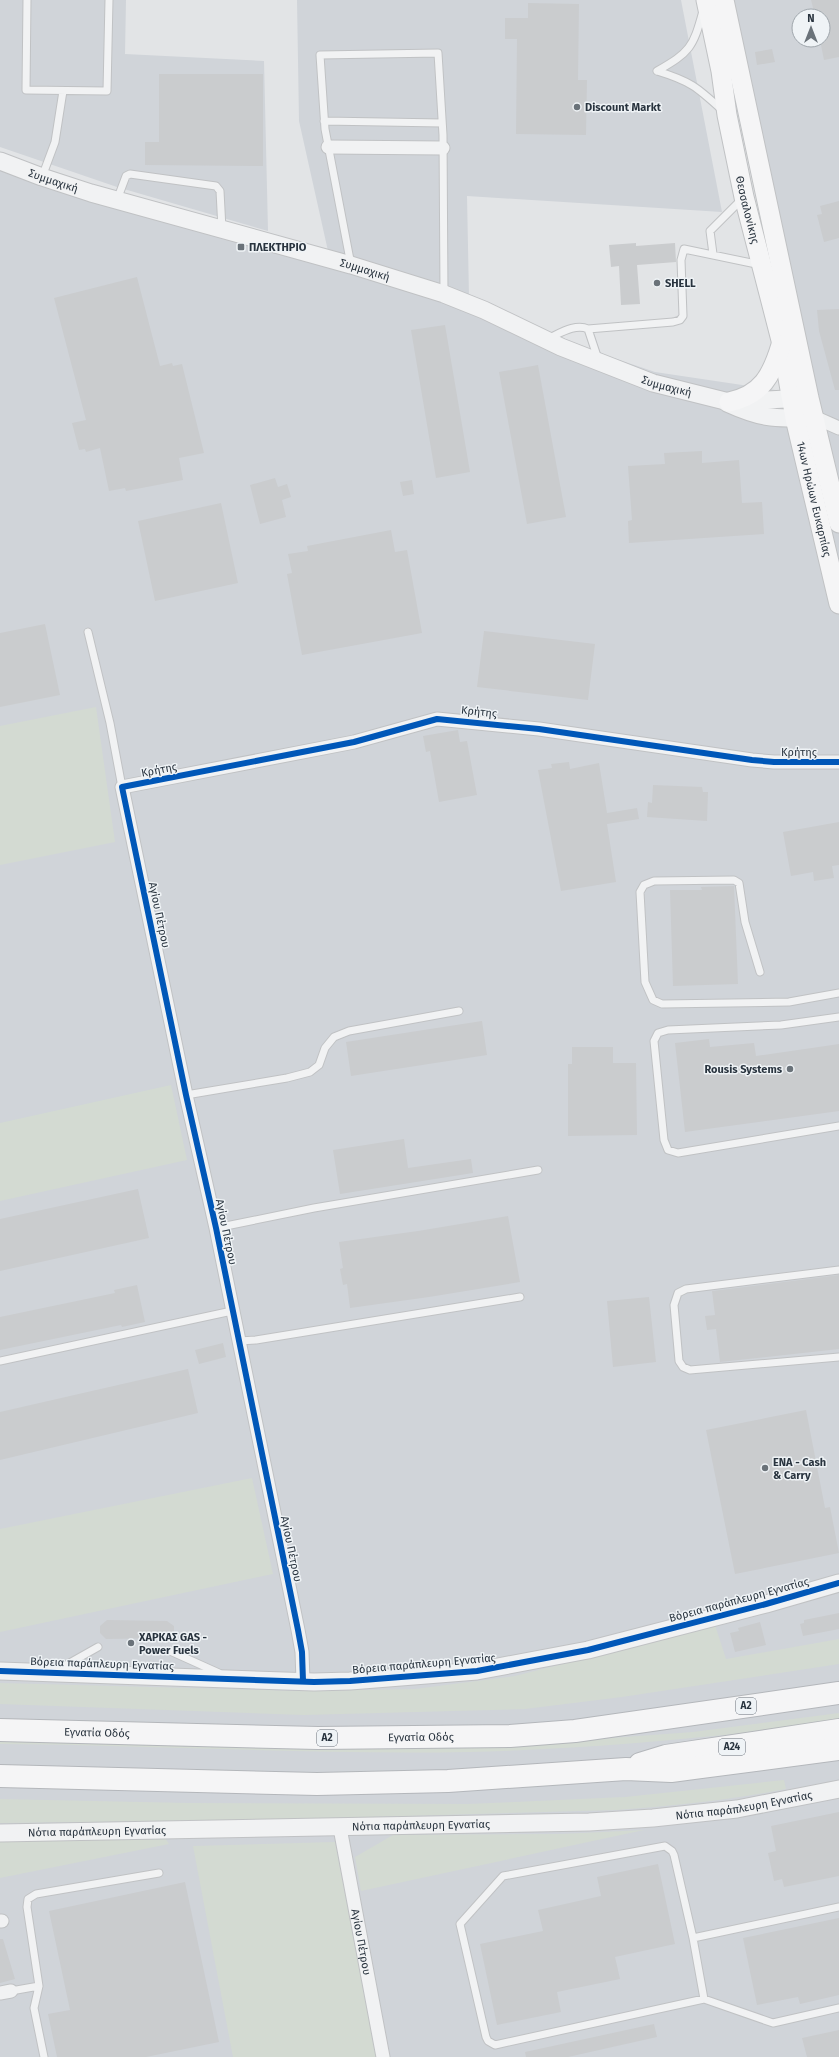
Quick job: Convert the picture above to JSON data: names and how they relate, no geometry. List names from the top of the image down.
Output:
{
  "streets": {
    "highway": ["Α2", "Εγνατία Οδός", "Α24"],
    "main road": ["Θεσσαλονίκης", "14ων Ηρώων Ευκαρπίας"],
    "street": [
      "Συμμαχική",
      "Κρήτης",
      "Αγίου Πέτρου",
      "Βόρεια παράπλευρη Εγνατίας",
      "Νότια παράπλευρη Εγνατίας"
    ]
  },
  "crossings": [
    ["Συμμαχική", "Θεσσαλονίκης"],
    ["Συμμαχική", "14ων Ηρώων Ευκαρπίας"],
    ["Θεσσαλονίκης", "14ων Ηρώων Ευκαρπίας"],
    ["Κρήτης", "Αγίου Πέτρου"],
    ["Αγίου Πέτρου", "Βόρεια παράπλευρη Εγνατίας"],
    ["Αγίου Πέτρου", "Νότια παράπλευρη Εγνατίας"]
  ],
  "places": {
    "other": [
      "Discount Markt",
      "SHELL",
      "Rousis Systems",
      "ENA - Cash & Carry",
      "ΧΑΡΚΑΣ GAS - Power Fuels"
    ],
    "transit": ["ΠΛΕΚΤΗΡΙΟ"]
  },
  "north": "top"
}
